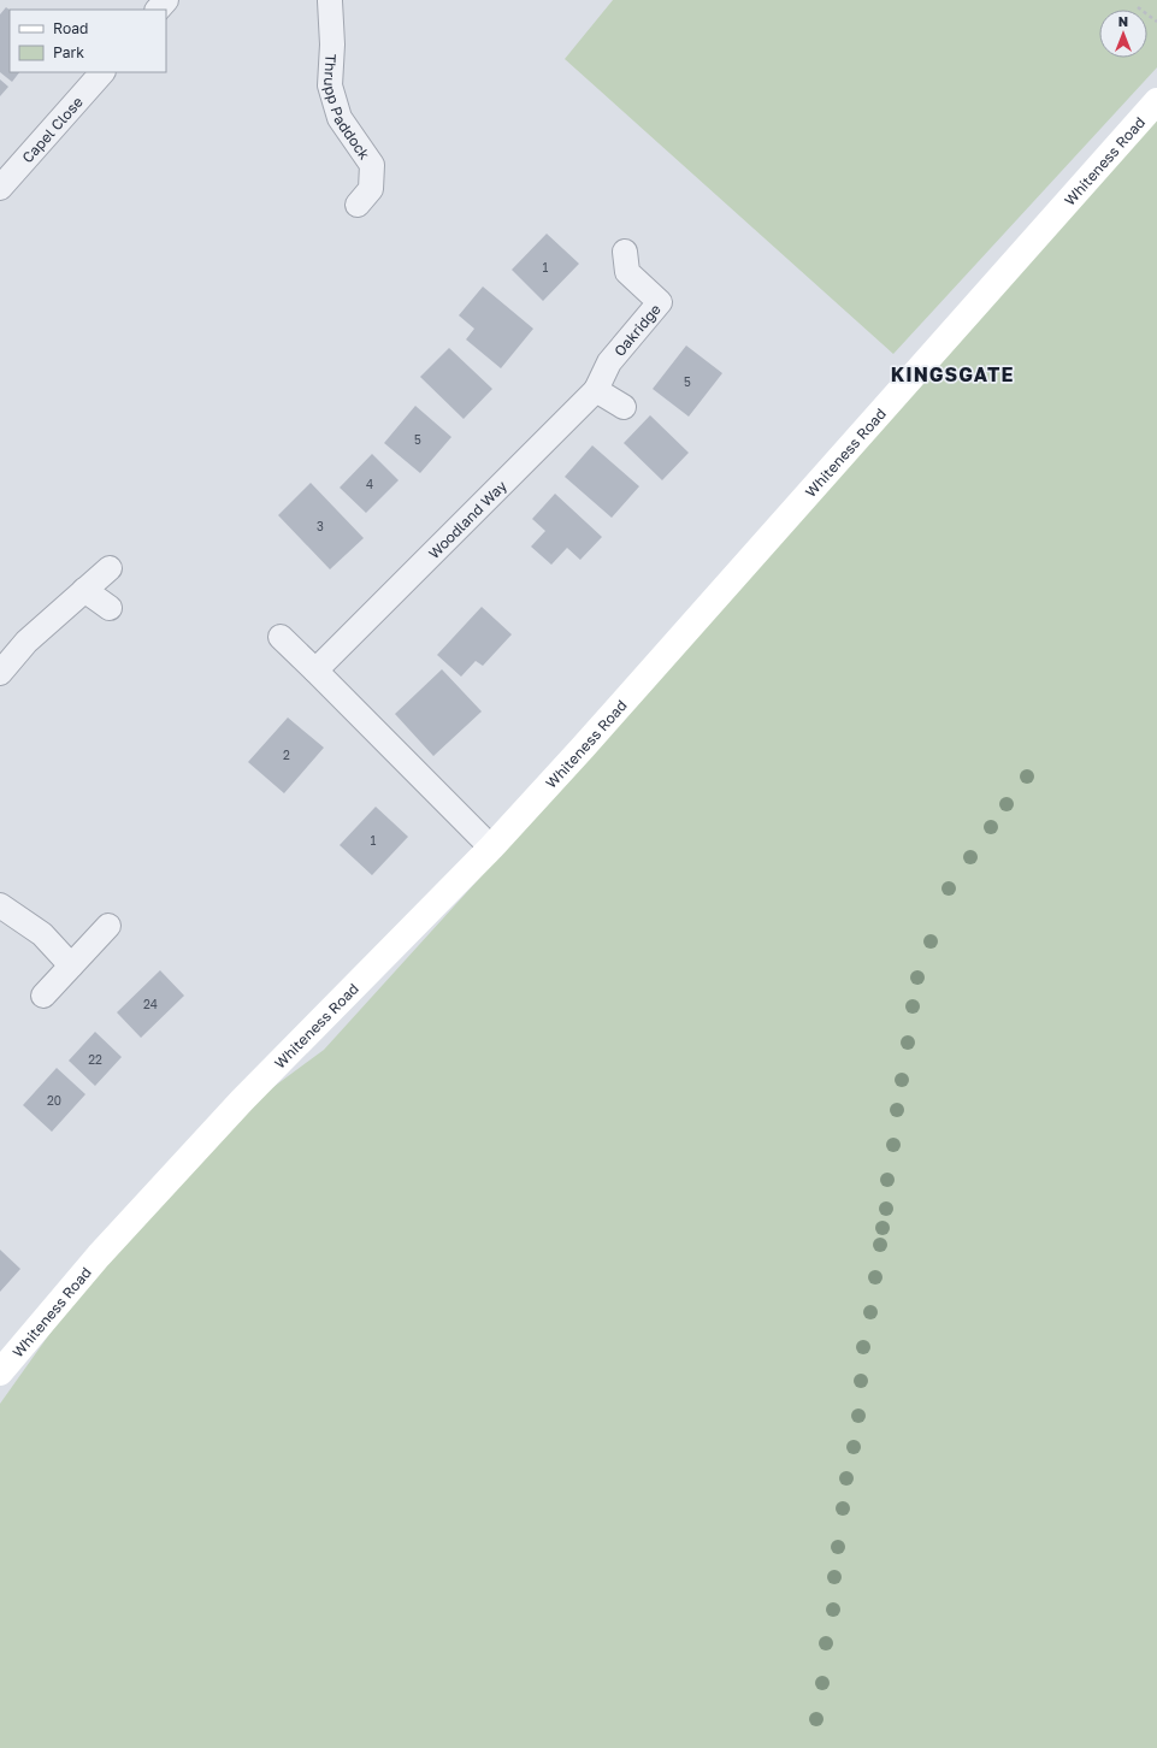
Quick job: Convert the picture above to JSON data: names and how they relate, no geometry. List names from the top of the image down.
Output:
{
  "streets": {
    "main road": ["Whiteness Road"],
    "street": [
      "Thrupp Paddock",
      "Capel Close",
      "Oakridge",
      "Woodland Way"
    ]
  },
  "crossings": [
    ["Oakridge", "Woodland Way"]
  ],
  "districts": ["KINGSGATE"],
  "house_numbers": [
    "1",
    "5",
    "5",
    "4",
    "3",
    "2",
    "1",
    "24",
    "22",
    "20"
  ],
  "legend": ["Road", "Park"],
  "north": "top"
}
